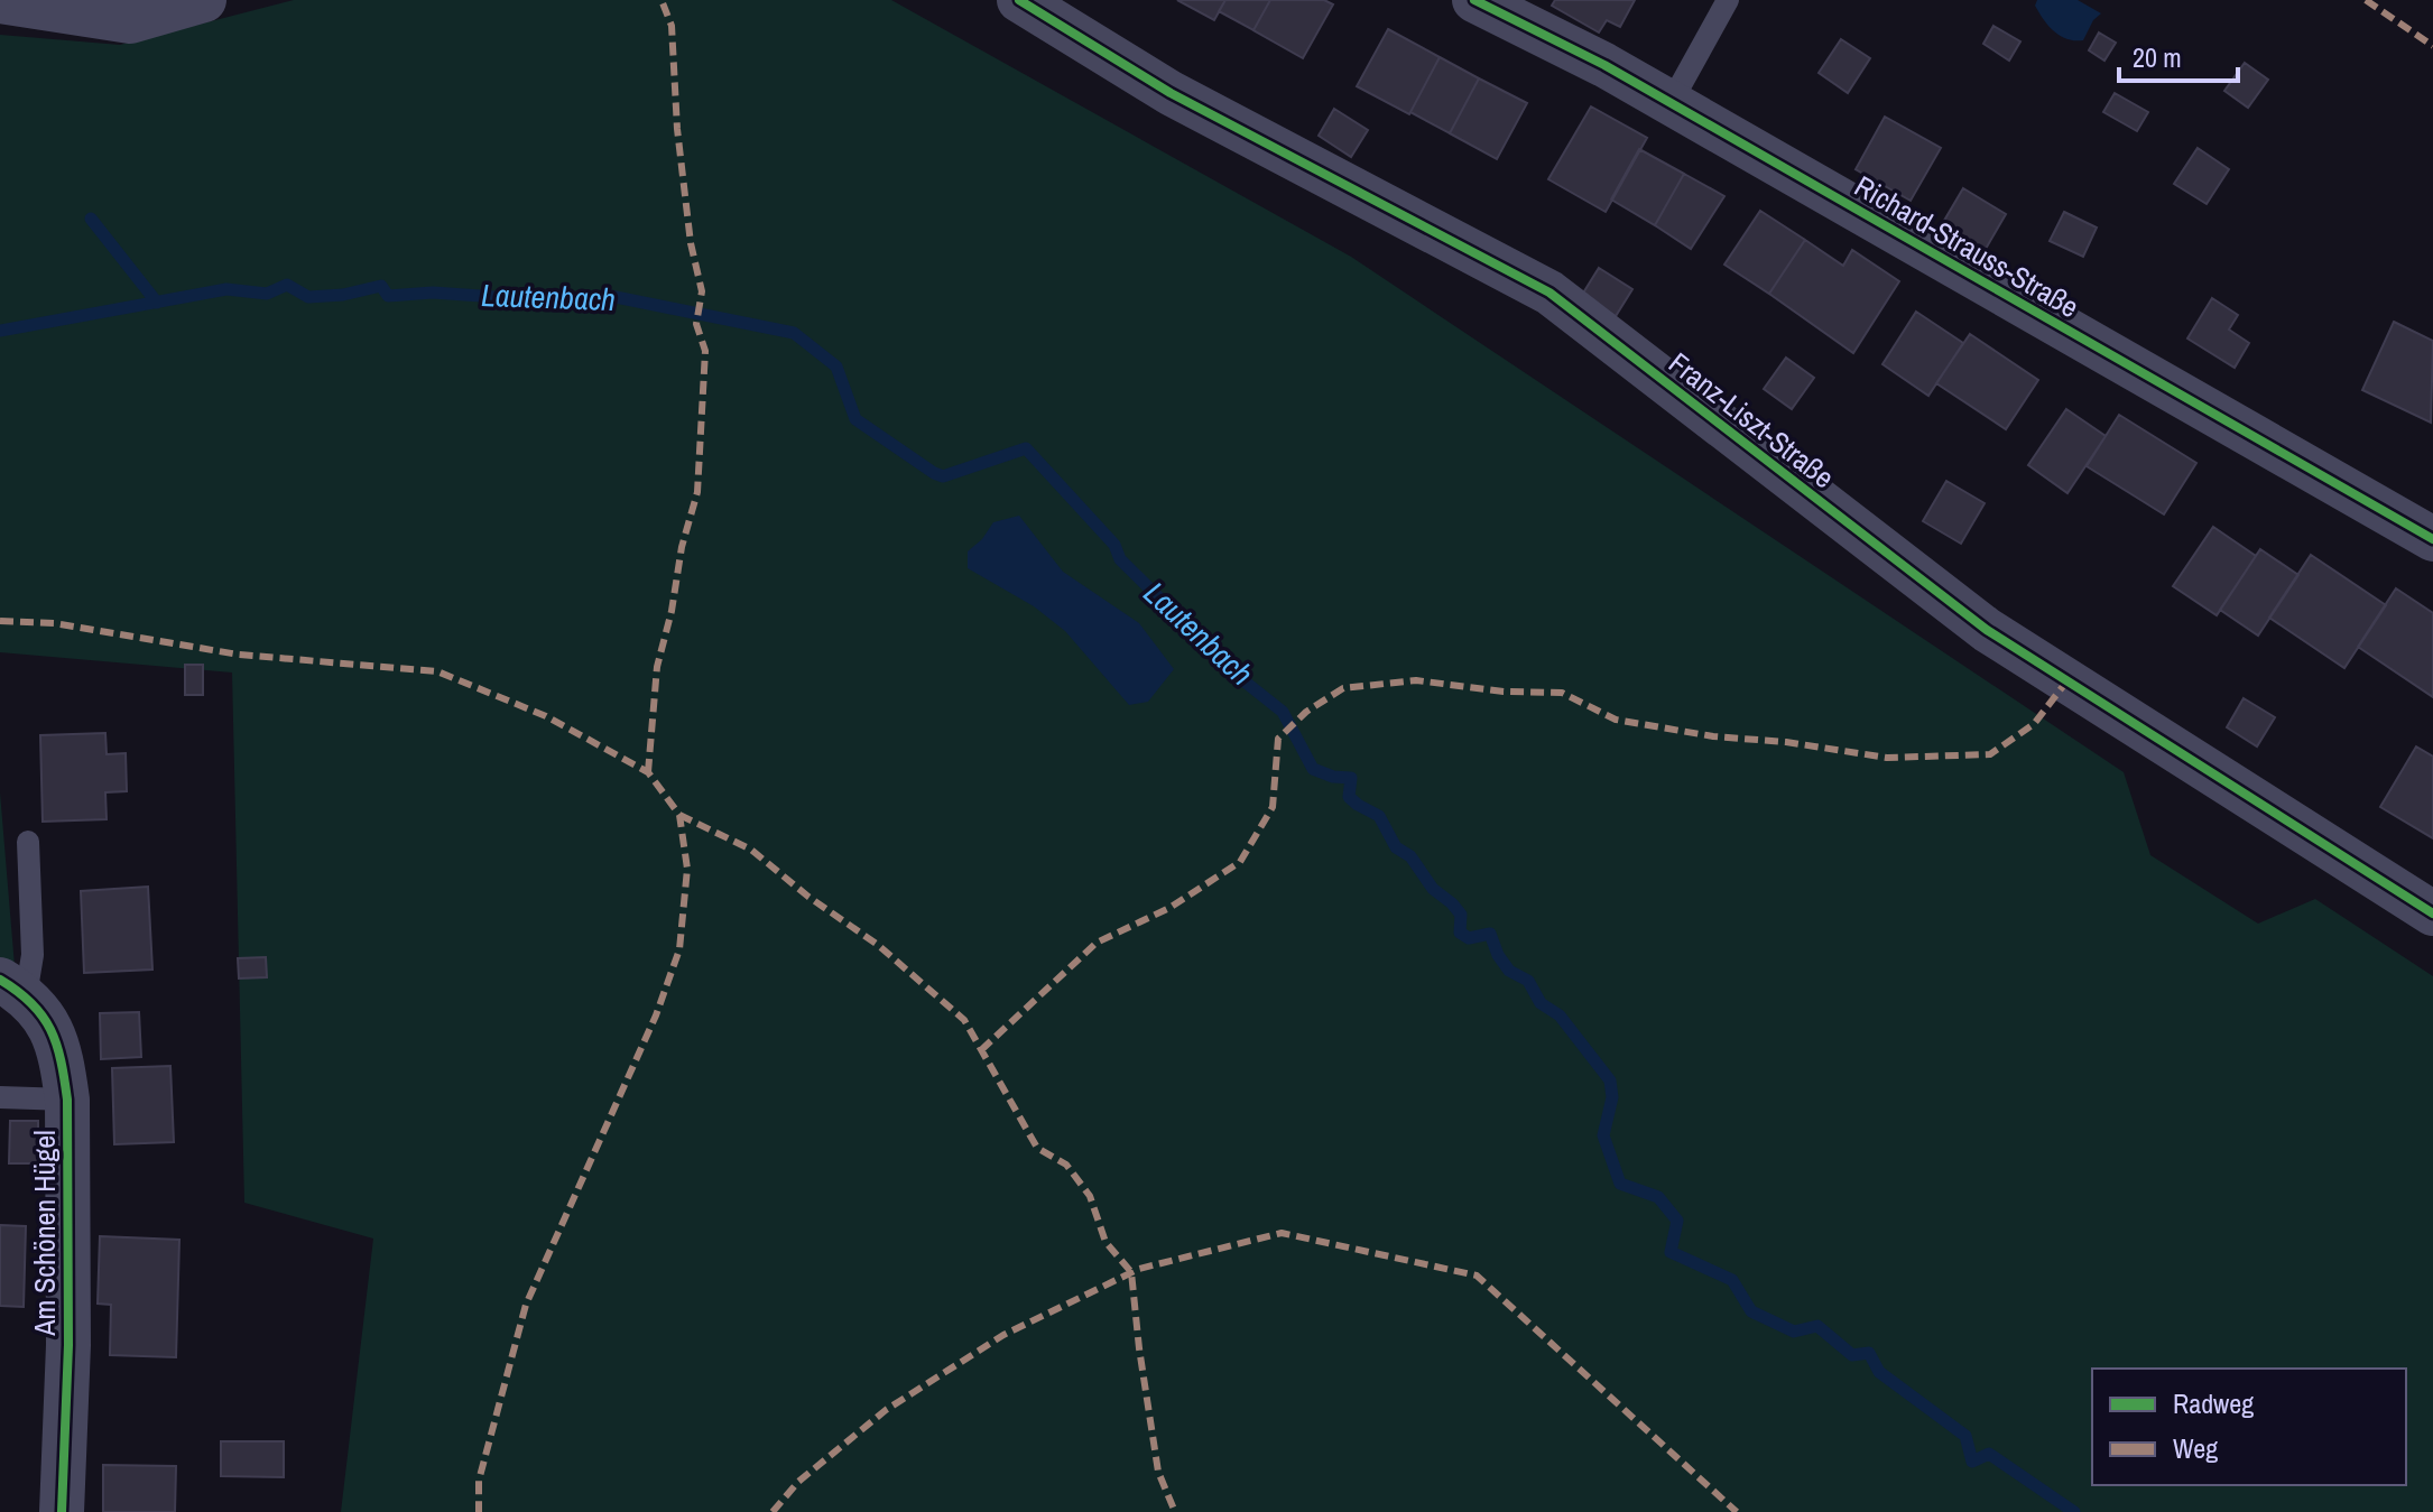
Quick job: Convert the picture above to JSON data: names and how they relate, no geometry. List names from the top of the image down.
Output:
{
  "streets": {
    "street": ["Richard-Strauss-Straße", "Franz-Liszt-Straße", "Am Schönen Hügel"]
  },
  "water": ["Lautenbach"],
  "legend": ["Radweg", "Weg"],
  "scale_bar": "20 m"
}
